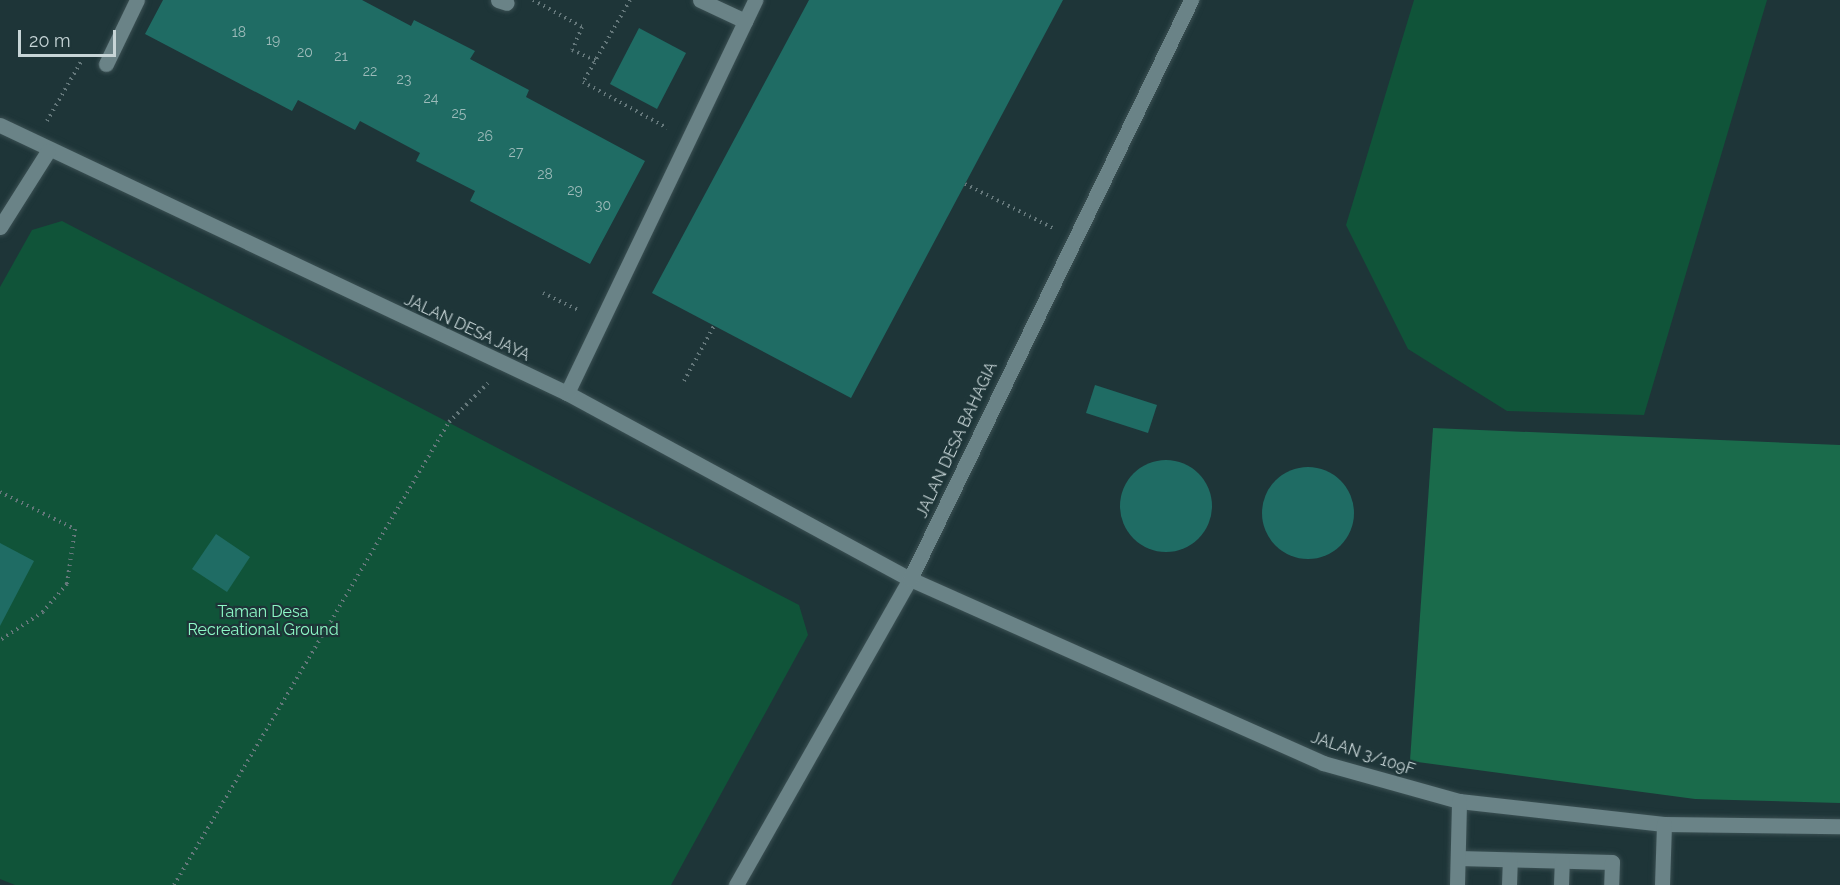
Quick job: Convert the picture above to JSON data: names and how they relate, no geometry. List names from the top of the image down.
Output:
{
  "streets": {
    "street": ["JALAN DESA JAYA", "JALAN DESA BAHAGIA", "JALAN 3/109F"]
  },
  "crossings": [
    ["JALAN DESA JAYA", "JALAN DESA BAHAGIA"],
    ["JALAN DESA JAYA", "JALAN 3/109F"],
    ["JALAN DESA BAHAGIA", "JALAN 3/109F"]
  ],
  "parks": ["Taman Desa Recreational Ground"],
  "house_numbers": [
    "18",
    "19",
    "20",
    "21",
    "22",
    "23",
    "24",
    "25",
    "26",
    "27",
    "28",
    "29",
    "30"
  ],
  "scale_bar": "20 m"
}
